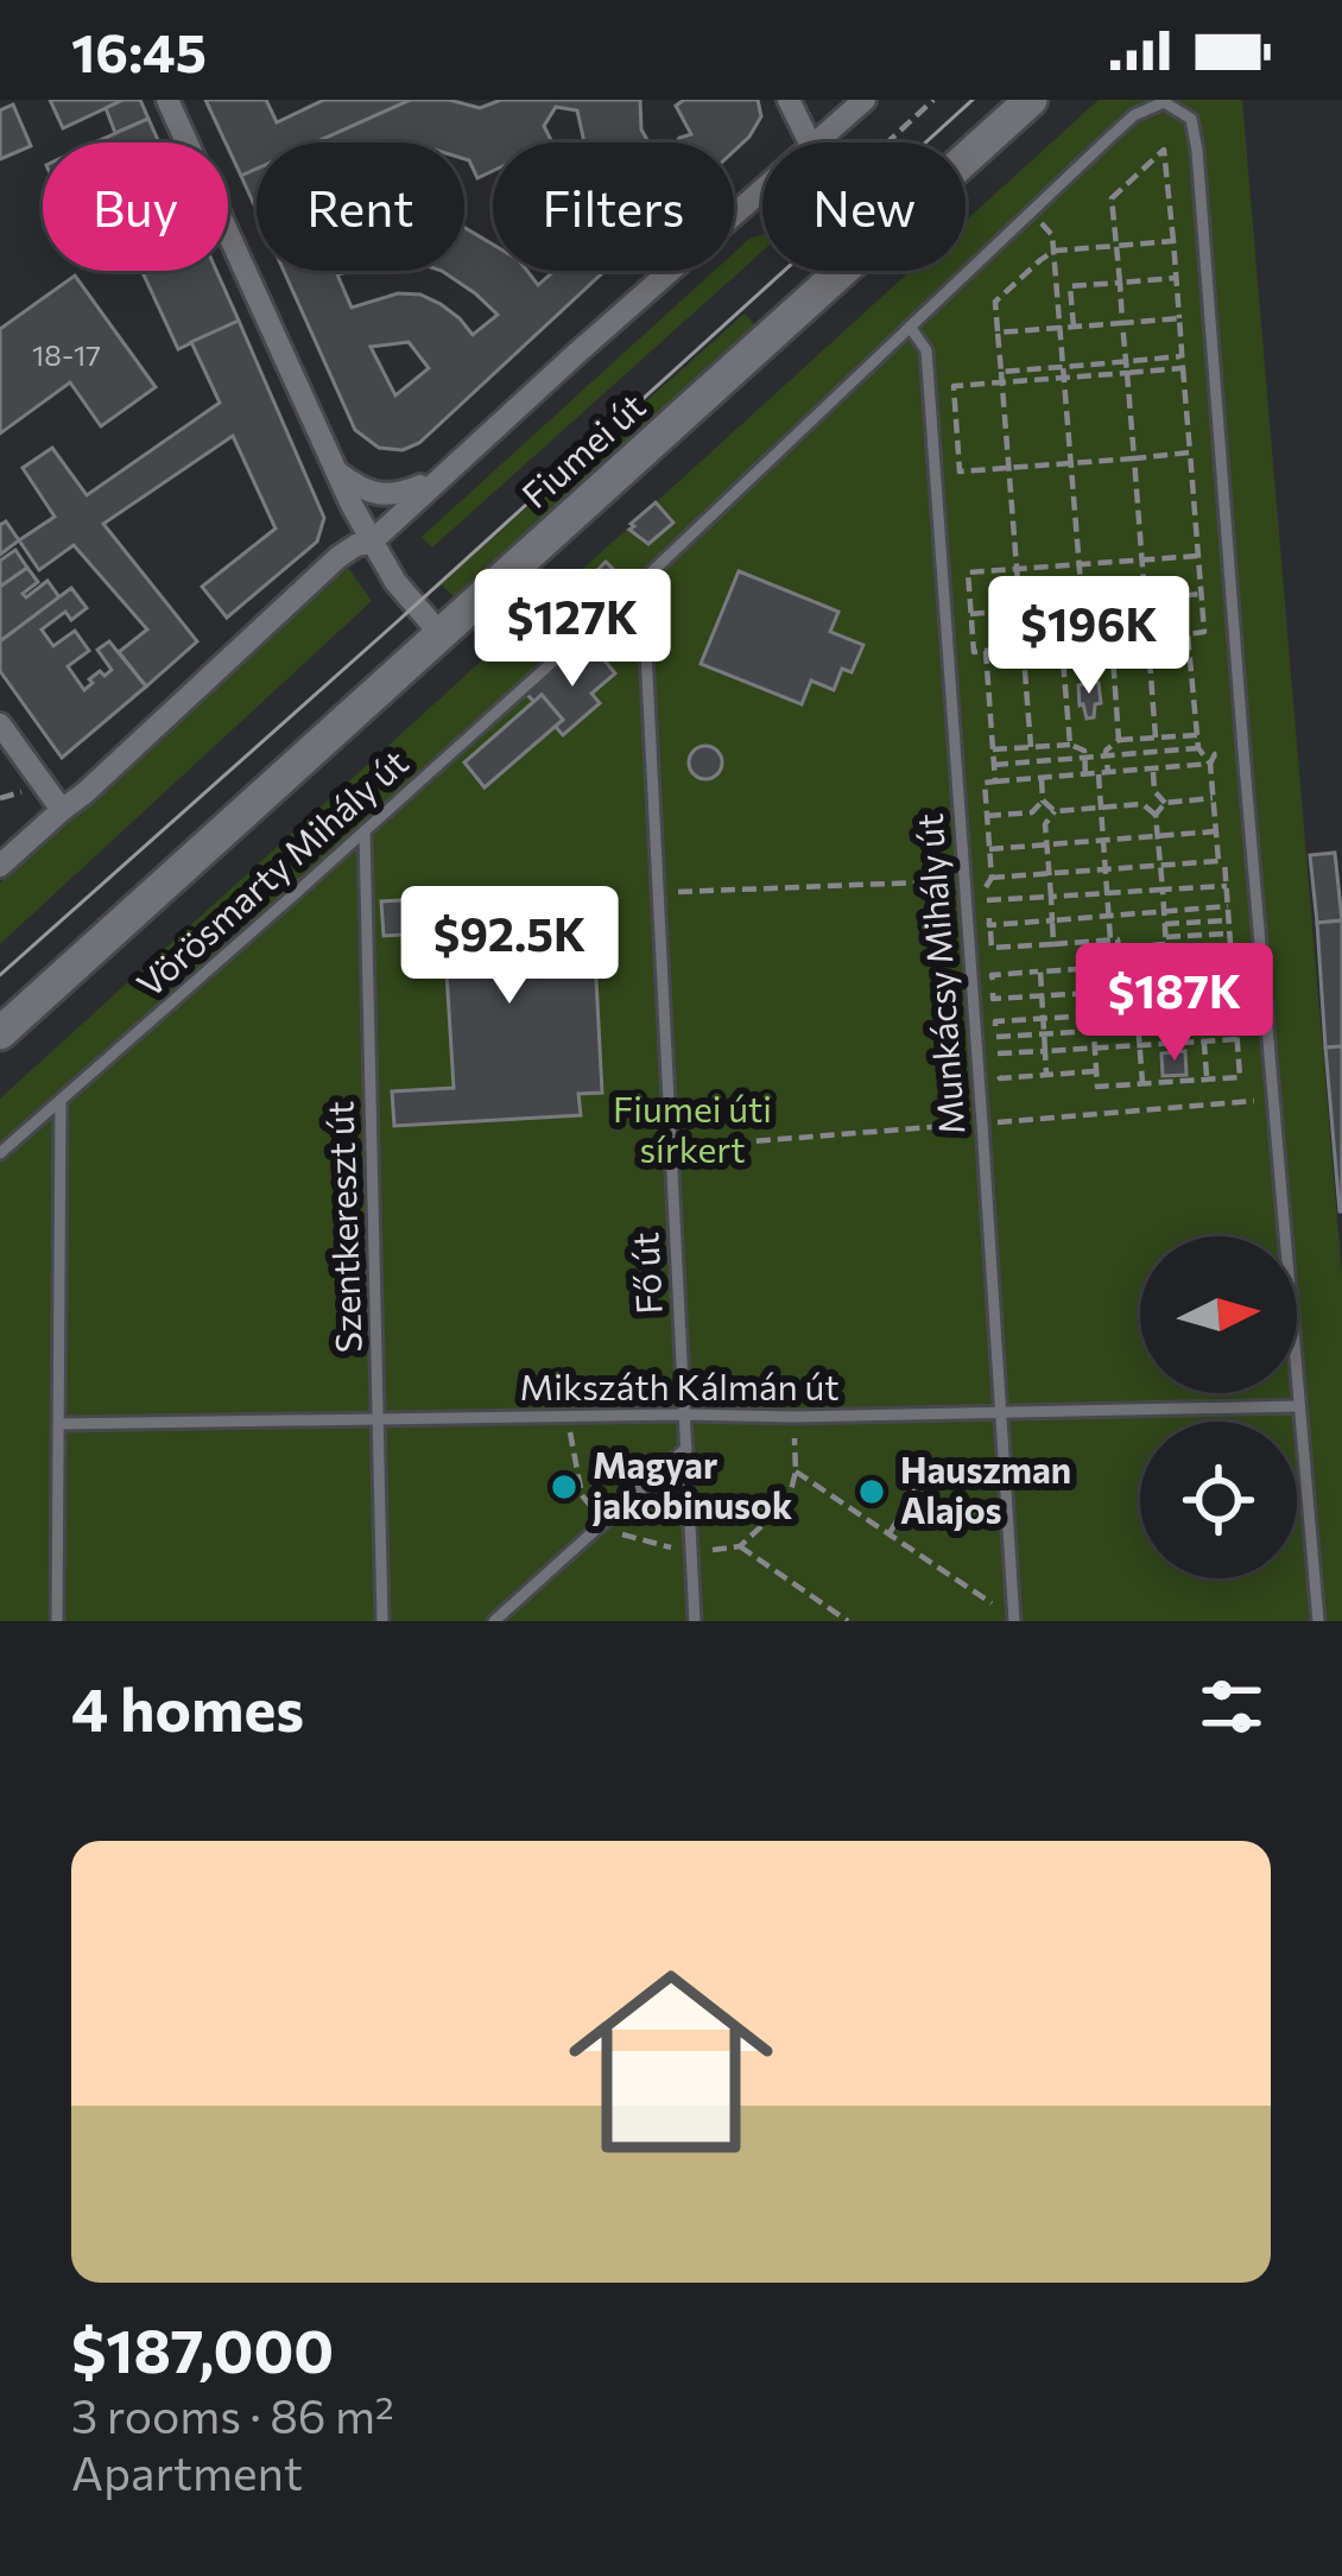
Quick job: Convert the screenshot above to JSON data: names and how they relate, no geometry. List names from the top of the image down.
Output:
{
  "streets": {
    "main road": ["Fiumei út"],
    "lane": [
      "Vörösmarty Mihály út",
      "Munkácsy Mihály út",
      "Szentkereszt út",
      "Fő út",
      "Mikszáth Kálmán út"
    ]
  },
  "crossings": [
    ["Vörösmarty Mihály út", "Szentkereszt út"],
    ["Munkácsy Mihály út", "Fő út"],
    ["Munkácsy Mihály út", "Mikszáth Kálmán út"],
    ["Szentkereszt út", "Mikszáth Kálmán út"],
    ["Fő út", "Mikszáth Kálmán út"]
  ],
  "parks": ["Fiumei úti sírkert"],
  "places": ["Magyar jakobinusok", "Hauszman Alajos"],
  "house_numbers": ["18-17"],
  "north": "right",
  "page": {
    "status": "16:45",
    "chip": [
      "Buy",
      "Rent",
      "Filters",
      "New"
    ],
    "price": [
      "$127K",
      "$196K",
      "$92.5K",
      "$187K"
    ],
    "heading": "4 homes",
    "list": [
      {
        "name": "$187,000",
        "note": "3 rooms · 86 m² · Apartment"
      }
    ]
  }
}
